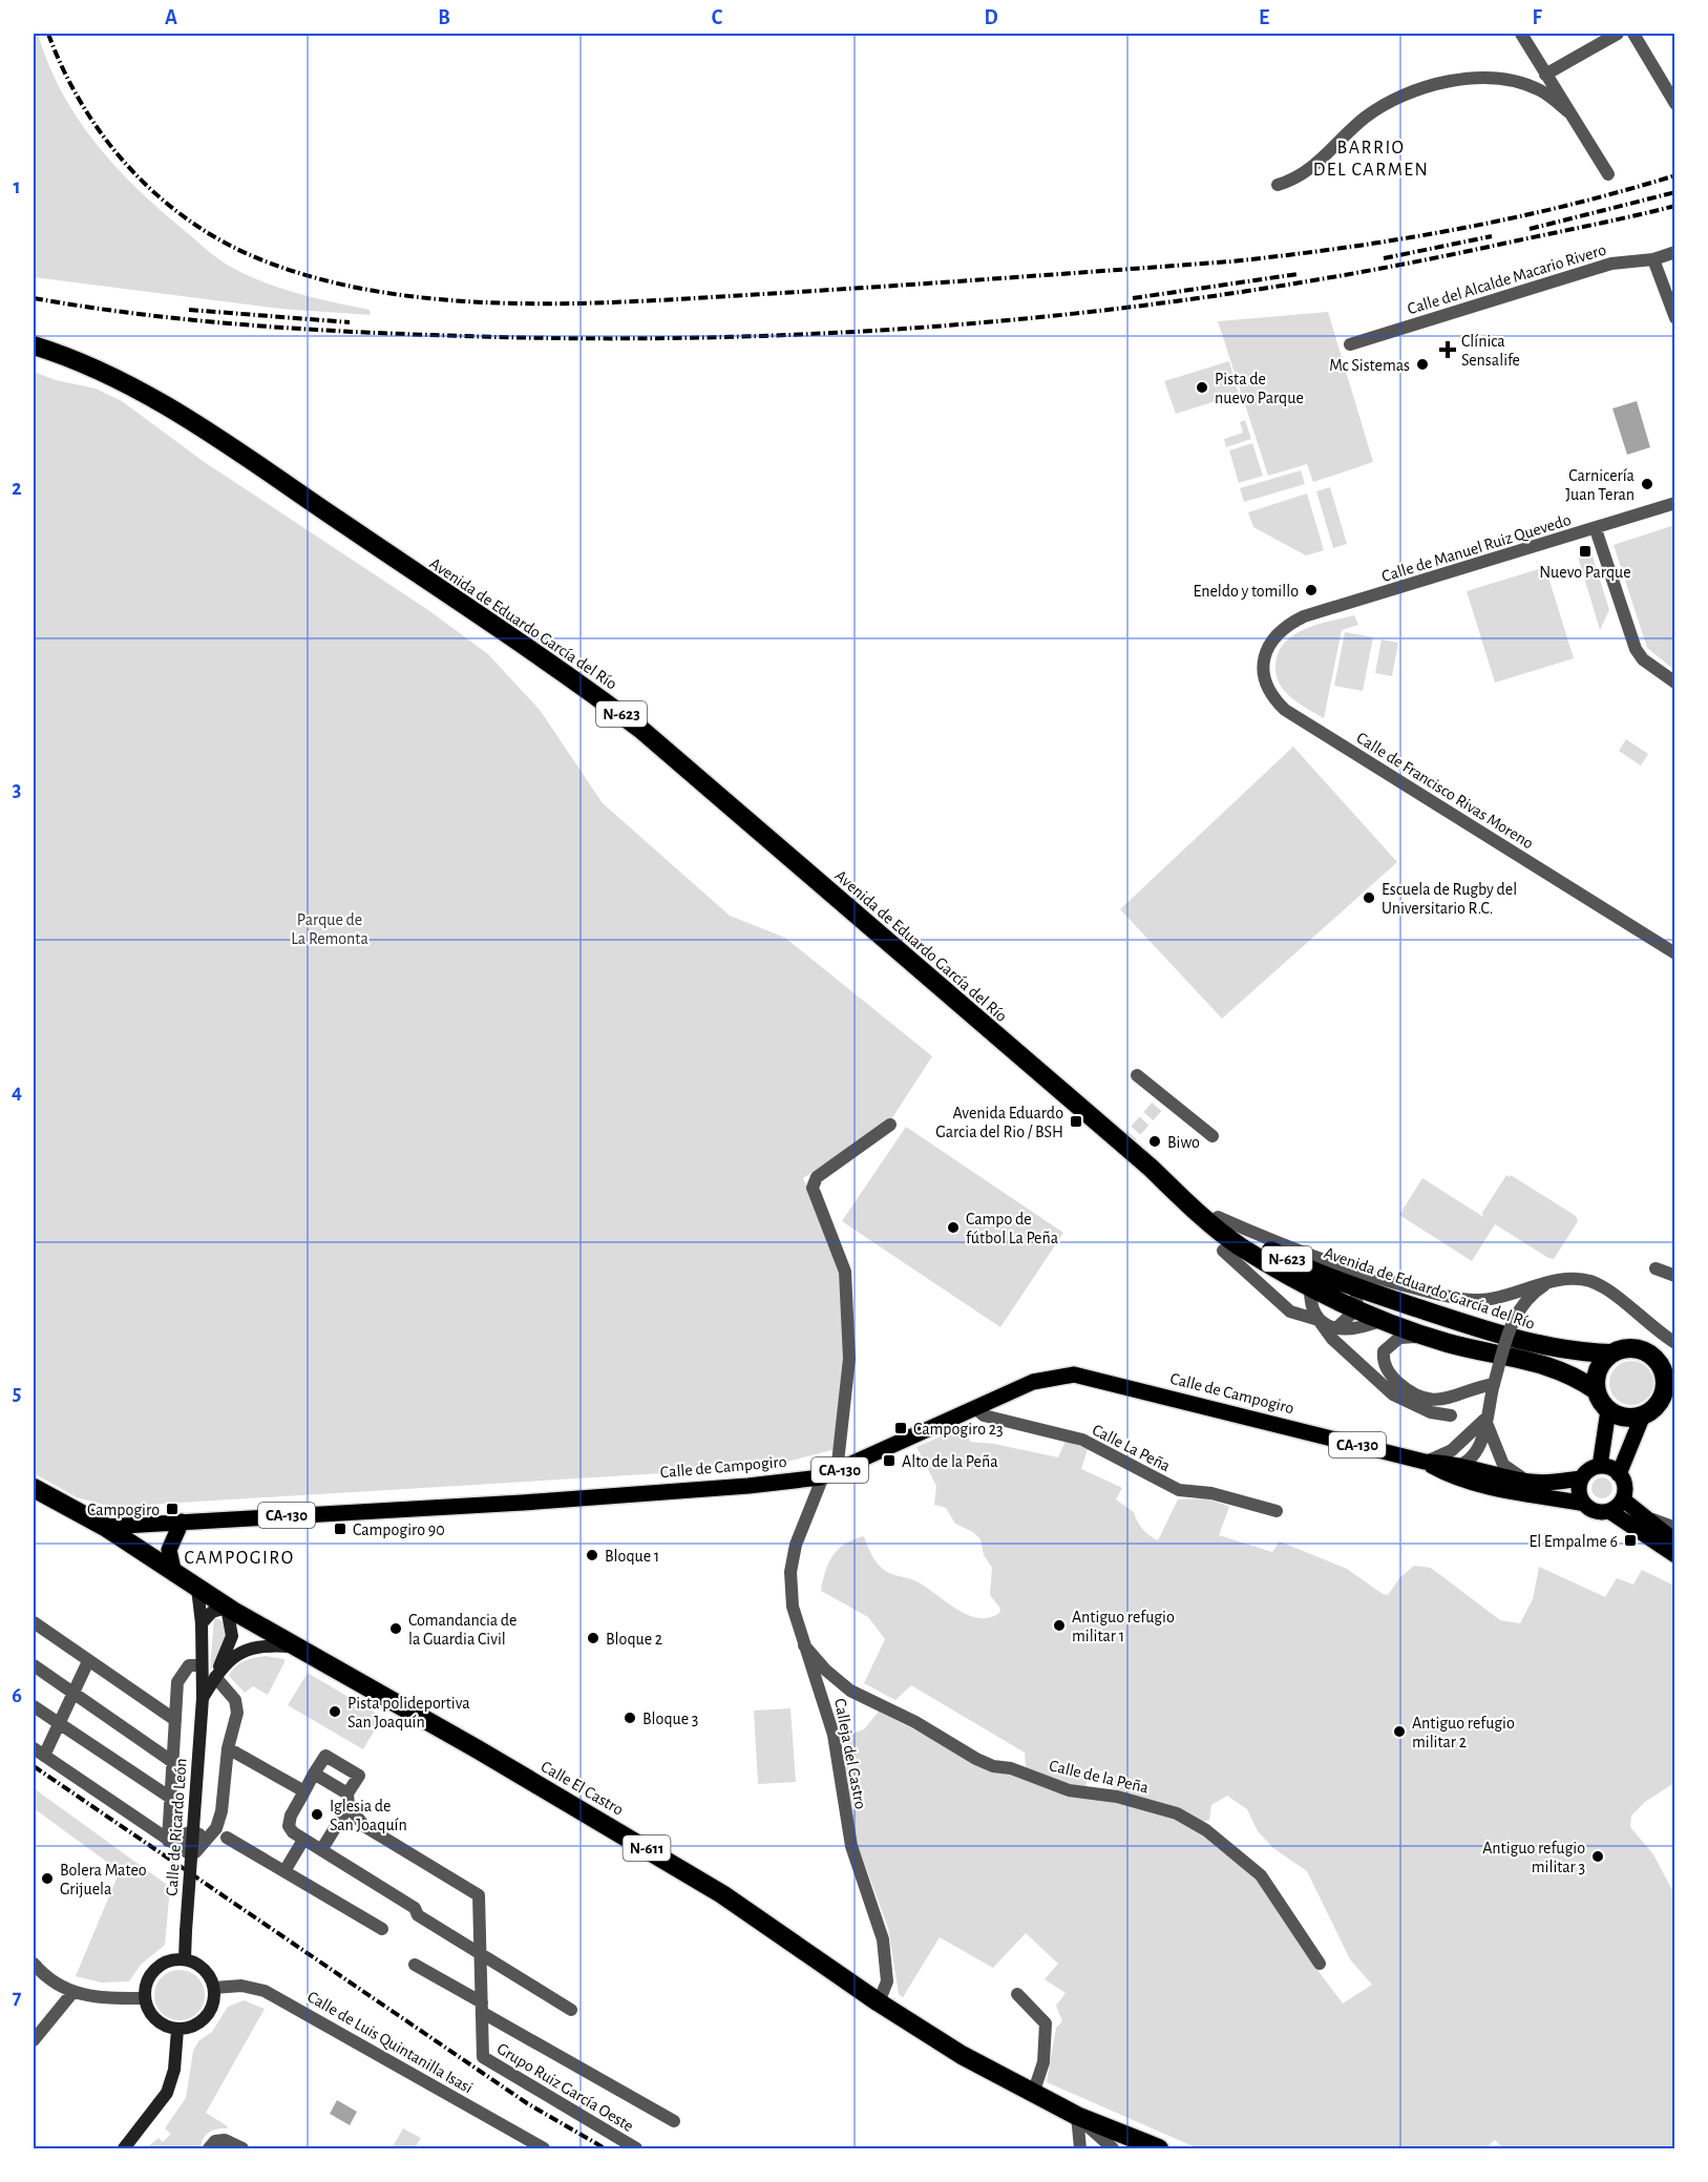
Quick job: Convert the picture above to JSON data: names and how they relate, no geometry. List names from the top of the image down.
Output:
{
  "streets": {
    "highway": [
      "Avenida de Eduardo García del Río",
      "N-623",
      "Calle El Castro",
      "N-611"
    ],
    "main road": ["Calle de Campogiro", "CA-130", "Calle de Ricardo León"],
    "street": [
      "Calle del Alcalde Macario Rivero",
      "Calle de Manuel Ruiz Quevedo",
      "Calle de Francisco Rivas Moreno",
      "Calle La Peña",
      "Calleja del Castro",
      "Calle de la Peña",
      "Calle de Luis Quintanilla Isasi",
      "Grupo Ruiz García Oeste"
    ]
  },
  "crossings": [
    ["Calle de Manuel Ruiz Quevedo", "Calle de Francisco Rivas Moreno"],
    ["Avenida de Eduardo García del Río", "N-623"],
    ["Calle de Campogiro", "CA-130"],
    ["Calle de Campogiro", "Calle La Peña"],
    ["Calle de Campogiro", "Calleja del Castro"],
    ["Calle de Campogiro", "Calle El Castro"],
    ["Calle de Campogiro", "N-611"],
    ["Calleja del Castro", "Calle de la Peña"],
    ["Calleja del Castro", "Calle El Castro"],
    ["Calle El Castro", "Calle de Ricardo León"],
    ["Calle El Castro", "N-611"],
    ["Calle de Ricardo León", "Calle de Luis Quintanilla Isasi"]
  ],
  "districts": ["BARRIO DEL CARMEN", "CAMPOGIRO"],
  "parks": ["Parque de La Remonta"],
  "places": {
    "health": ["Clínica Sensalife"],
    "other": [
      "Mc Sistemas",
      "Pista de nuevo Parque",
      "Carnicería Juan Teran",
      "Eneldo y tomillo",
      "Escuela de Rugby del Universitario R.C.",
      "Biwo",
      "Campo de fútbol La Peña",
      "Bloque 1",
      "Antiguo refugio militar 1",
      "Comandancia de la Guardia Civil",
      "Bloque 2",
      "Pista polideportiva San Joaquín",
      "Bloque 3",
      "Antiguo refugio militar 2",
      "Iglesia de San Joaquín",
      "Antiguo refugio militar 3",
      "Bolera Mateo Grijuela"
    ],
    "transit": [
      "Nuevo Parque",
      "Avenida Eduardo Garcia del Rio / BSH",
      "Campogiro 23",
      "Alto de la Peña",
      "Campogiro",
      "Campogiro 90",
      "El Empalme 6"
    ]
  },
  "grid": {
    "columns": [
      "A",
      "B",
      "C",
      "D",
      "E",
      "F"
    ],
    "rows": [
      "1",
      "2",
      "3",
      "4",
      "5",
      "6",
      "7"
    ]
  }
}
